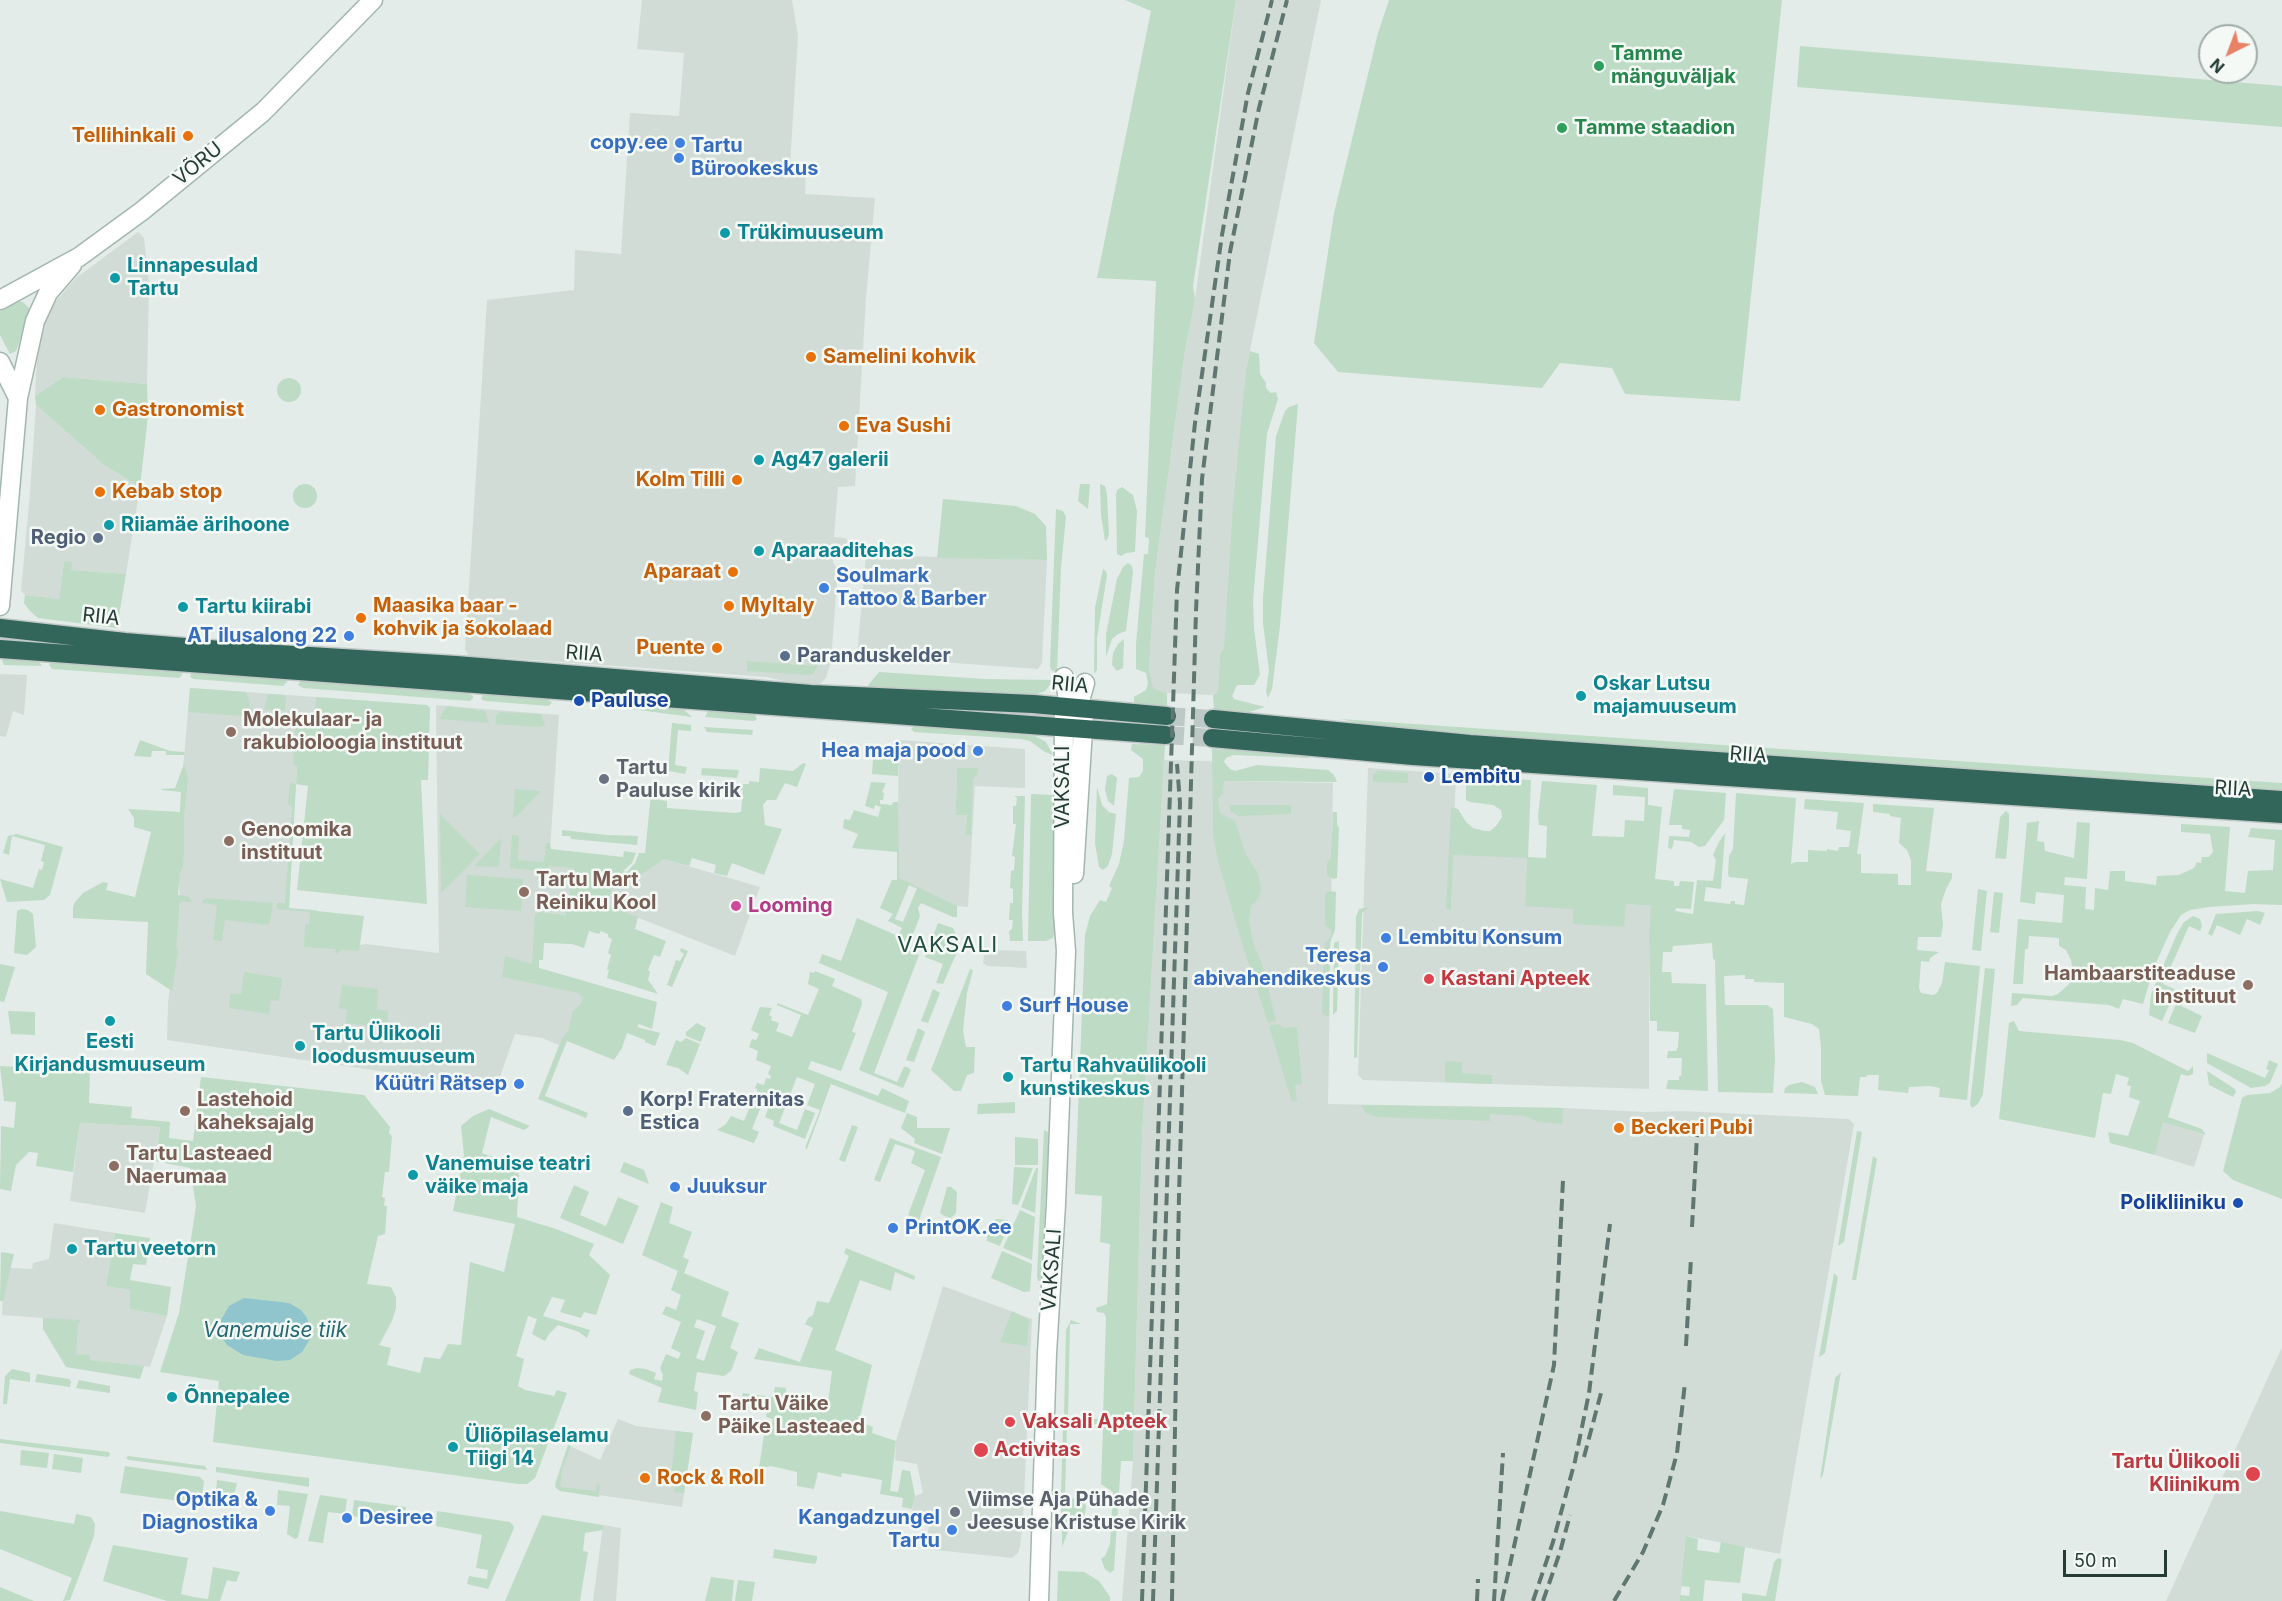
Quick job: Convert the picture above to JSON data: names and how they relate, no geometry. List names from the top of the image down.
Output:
{
  "streets": {
    "highway": ["RIIA"],
    "street": ["VÕRU", "VAKSALI"]
  },
  "crossings": [
    ["RIIA", "VAKSALI"]
  ],
  "districts": ["VAKSALI"],
  "water": ["Vanemuise tiik"],
  "places": [
    "Tamme mänguväljak",
    "Tamme staadion",
    "Tellihinkali",
    "copy.ee",
    "Tartu Bürookeskus",
    "Trükimuuseum",
    "Linnapesulad Tartu",
    "Samelini kohvik",
    "Gastronomist",
    "Eva Sushi",
    "Ag47 galerii",
    "Kolm Tilli",
    "Kebab stop",
    "Riiamäe ärihoone",
    "Regio",
    "Aparaaditehas",
    "Aparaat",
    "Soulmark Tattoo & Barber",
    "MyItaly",
    "Tartu kiirabi",
    "Maasika baar - kohvik ja šokolaad",
    "AT ilusalong 22",
    "Puente",
    "Paranduskelder",
    "Oskar Lutsu majamuuseum",
    "Pauluse",
    "Molekulaar- ja rakubioloogia instituut",
    "Hea maja pood",
    "Lembitu",
    "Tartu Pauluse kirik",
    "Genoomika instituut",
    "Tartu Mart Reiniku Kool",
    "Looming",
    "Lembitu Konsum",
    "Teresa abivahendikeskus",
    "Kastani Apteek",
    "Hambaarstiteaduse instituut",
    "Surf House",
    "Eesti Kirjandusmuuseum",
    "Tartu Ülikooli loodusmuuseum",
    "Tartu Rahvaülikooli kunstikeskus",
    "Küütri Rätsep",
    "Lastehoid kaheksajalg",
    "Korp! Fraternitas Estica",
    "Beckeri Pubi",
    "Tartu Lasteaed Naerumaa",
    "Vanemuise teatri väike maja",
    "Juuksur",
    "Polikliiniku",
    "PrintOK.ee",
    "Tartu veetorn",
    "Õnnepalee",
    "Tartu Väike Päike Lasteaed",
    "Vaksali Apteek",
    "Üliõpilaselamu Tiigi 14",
    "Activitas",
    "Tartu Ülikooli Kliinikum",
    "Rock & Roll",
    "Optika & Diagnostika",
    "Viimse Aja Pühade Jeesuse Kristuse Kirik",
    "Desiree",
    "Kangadzungel Tartu"
  ],
  "scale_bar": "50 m",
  "north": "bottom left"
}
